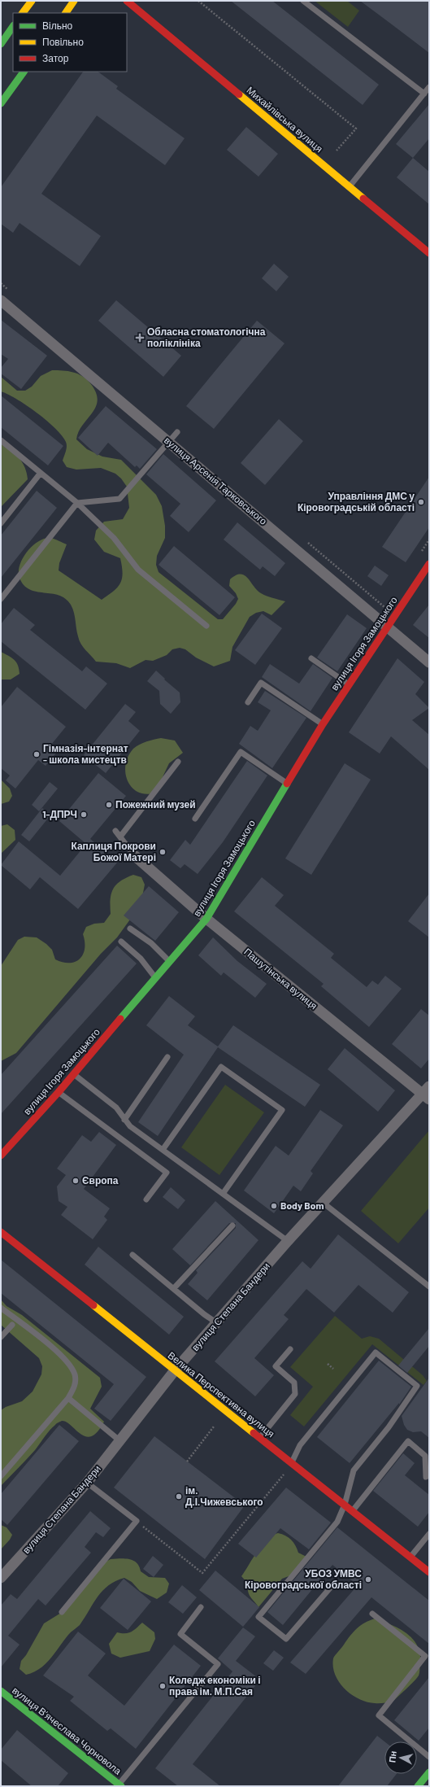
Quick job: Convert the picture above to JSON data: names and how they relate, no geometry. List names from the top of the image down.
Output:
{
  "streets": {
    "street": [
      "Михайлівська вулиця",
      "вулиця Арсенія Тарковського",
      "вулиця Ігоря Замоцького",
      "Пашутінська вулиця",
      "вулиця Степана Бандери",
      "Велика Перспективна вулиця",
      "вулиця Вʼячеслава Чорновола"
    ]
  },
  "crossings": [
    ["вулиця Арсенія Тарковського", "вулиця Ігоря Замоцького"],
    ["вулиця Ігоря Замоцького", "Пашутінська вулиця"],
    ["Пашутінська вулиця", "вулиця Степана Бандери"],
    ["вулиця Степана Бандери", "Велика Перспективна вулиця"]
  ],
  "places": {
    "health": ["Обласна стоматологічна поліклініка"],
    "other": [
      "Управління ДМС у Кіровоградській області",
      "Гімназія-інтернат - школа мистецтв",
      "Пожежний музей",
      "1-ДПРЧ",
      "Каплиця Покрови Божої Матері",
      "Європа",
      "Body Bom",
      "ім. Д.І.Чижевського",
      "УБОЗ УМВС Кіровоградської області",
      "Коледж економіки і права ім. М.П.Сая"
    ]
  },
  "legend": ["Вільно", "Повільно", "Затор"],
  "north": "left"
}
